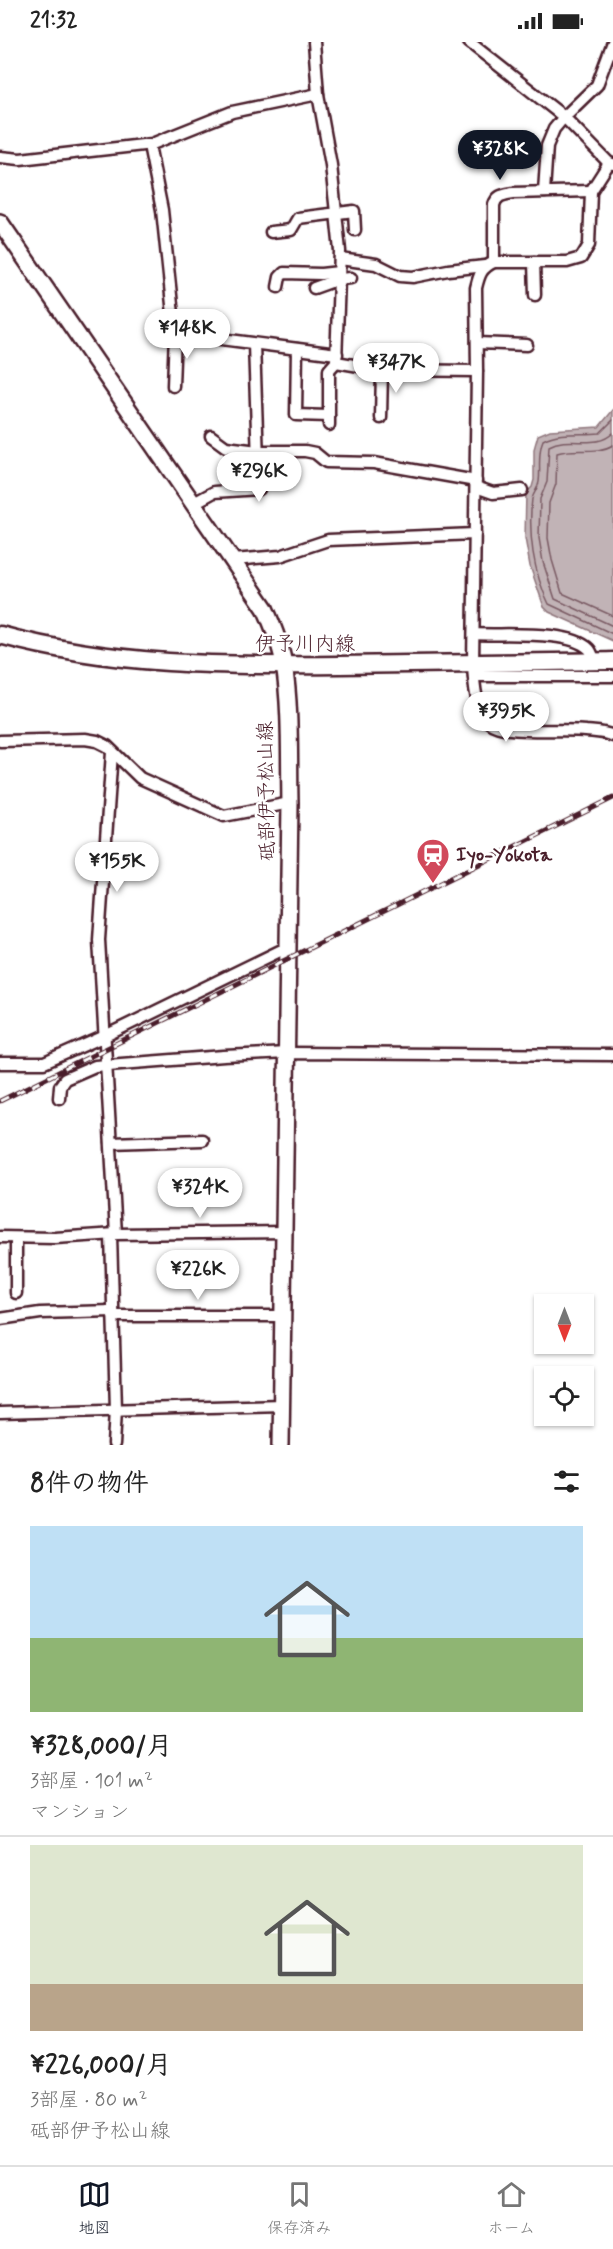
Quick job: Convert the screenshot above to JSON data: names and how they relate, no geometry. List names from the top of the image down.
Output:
{
  "streets": {
    "main road": ["伊予川内線", "砥部伊予松山線"]
  },
  "crossings": [
    ["伊予川内線", "砥部伊予松山線"]
  ],
  "places": {
    "station": ["Iyo-Yokota"]
  },
  "north": "bottom",
  "page": {
    "status": "21:32",
    "price": [
      "¥328K",
      "¥148K",
      "¥347K",
      "¥296K",
      "¥395K",
      "¥155K",
      "¥324K",
      "¥226K"
    ],
    "heading": "8件の物件",
    "list": [
      {
        "name": "¥328,000/月",
        "note": "3部屋 · 101 m² · マンション"
      },
      {
        "name": "¥226,000/月",
        "note": "3部屋 · 80 m² · 砥部伊予松山線"
      }
    ],
    "tabs": ["地図", "保存済み", "ホーム"]
  }
}
